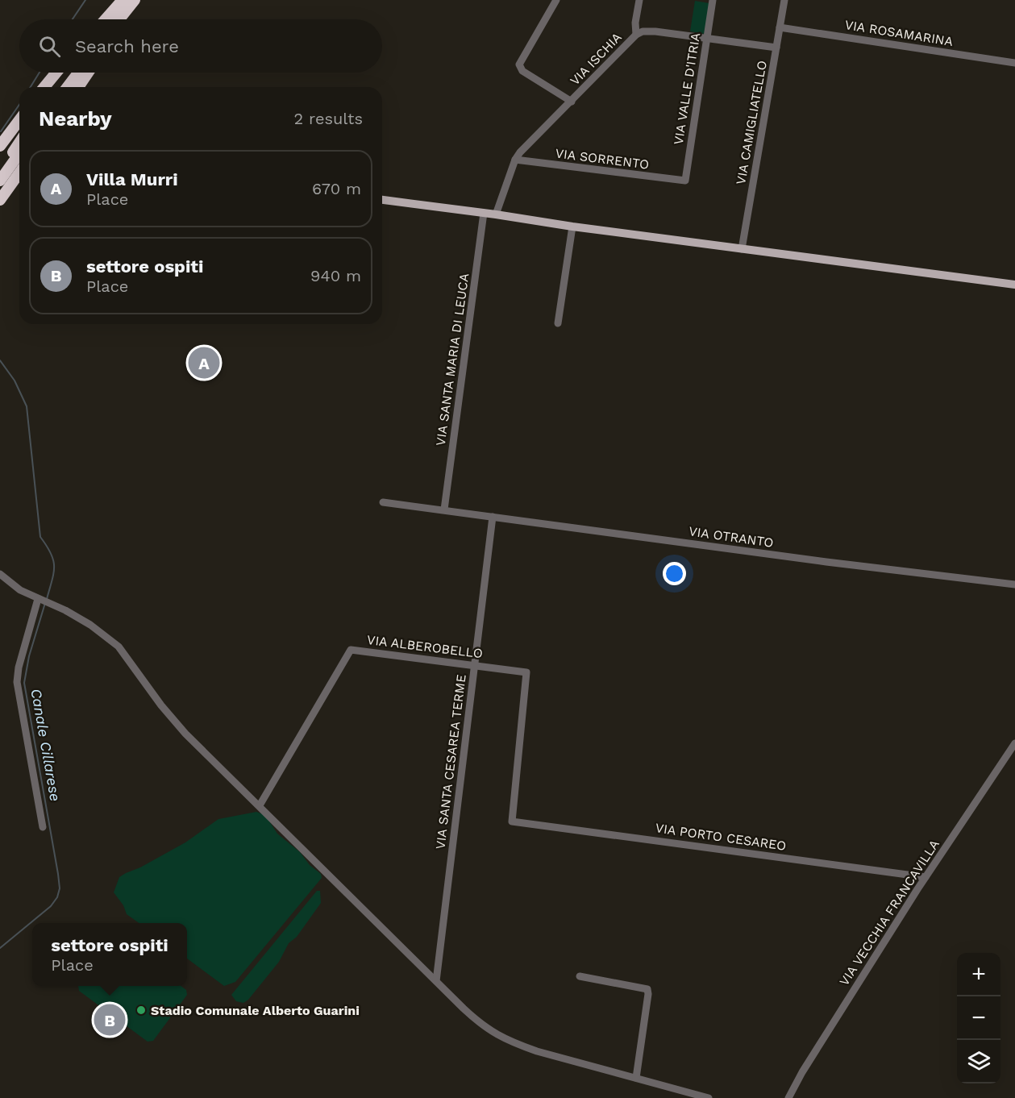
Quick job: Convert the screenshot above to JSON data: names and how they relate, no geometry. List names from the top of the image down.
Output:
{
  "streets": {
    "street": [
      "VIA ROSAMARINA",
      "VIA ISCHIA",
      "VIA VALLE D'ITRIA",
      "VIA CAMIGLIATELLO",
      "VIA SORRENTO",
      "VIA SANTA MARIA DI LEUCA",
      "VIA OTRANTO",
      "VIA ALBEROBELLO",
      "VIA SANTA CESAREA TERME",
      "VIA PORTO CESAREO",
      "VIA VECCHIA FRANCAVILLA"
    ]
  },
  "crossings": [
    ["VIA ROSAMARINA", "VIA CAMIGLIATELLO"],
    ["VIA ISCHIA", "VIA VALLE D'ITRIA"],
    ["VIA ISCHIA", "VIA CAMIGLIATELLO"],
    ["VIA ISCHIA", "VIA SORRENTO"],
    ["VIA VALLE D'ITRIA", "VIA SORRENTO"],
    ["VIA SANTA MARIA DI LEUCA", "VIA OTRANTO"],
    ["VIA OTRANTO", "VIA SANTA CESAREA TERME"],
    ["VIA ALBEROBELLO", "VIA SANTA CESAREA TERME"],
    ["VIA ALBEROBELLO", "VIA PORTO CESAREO"],
    ["VIA PORTO CESAREO", "VIA VECCHIA FRANCAVILLA"]
  ],
  "water": ["Canale Cillarese"],
  "places": ["Stadio Comunale Alberto Guarini"],
  "page": {
    "search": "Search here",
    "heading": ["Nearby", "2 results"],
    "list": [
      {
        "mark": "A",
        "name": "Villa Murri",
        "note": "Place",
        "value": "670 m"
      },
      {
        "mark": "B",
        "name": "settore ospiti",
        "note": "Place",
        "value": "940 m"
      }
    ],
    "pins": ["A", "B"],
    "popup": ["settore ospiti", "Place"],
    "map_buttons": ["+", "−"]
  }
}
